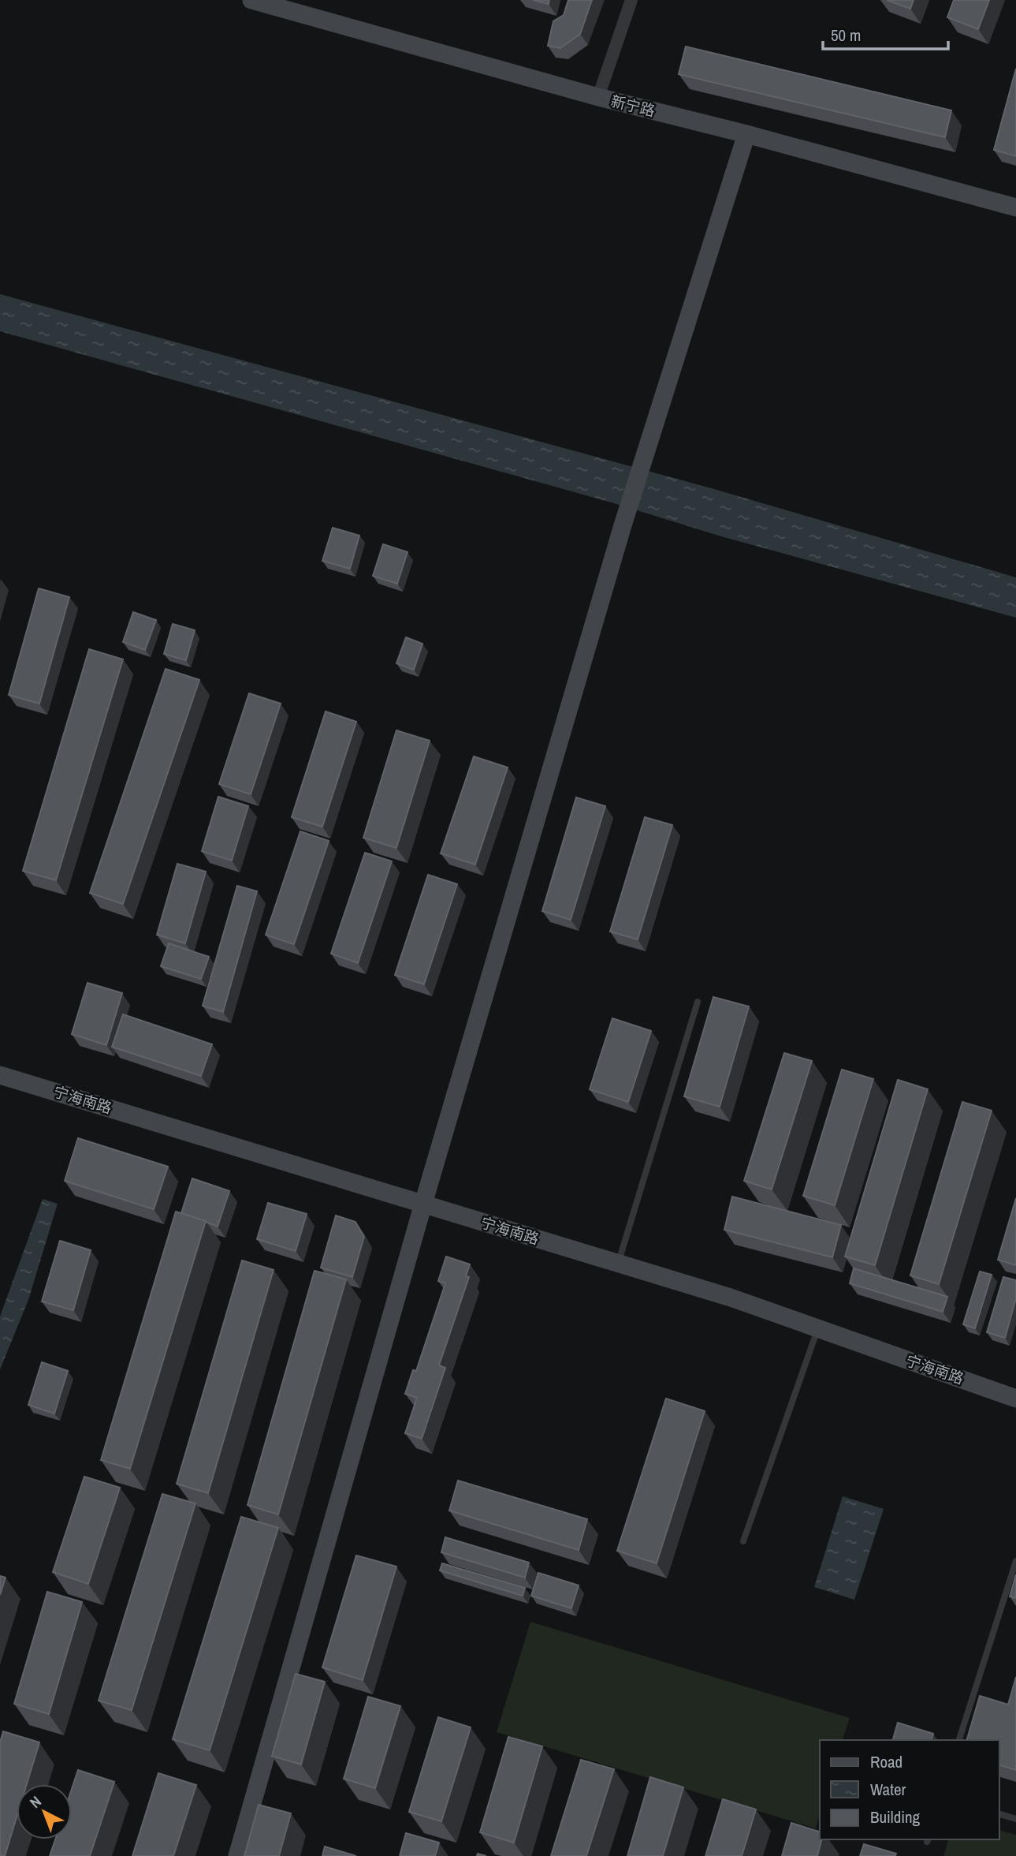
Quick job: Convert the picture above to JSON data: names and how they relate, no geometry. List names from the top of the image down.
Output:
{
  "streets": {
    "street": ["新宁路", "宁海南路"]
  },
  "legend": ["Road", "Water", "Building"],
  "scale_bar": "50 m",
  "north": "top left"
}
